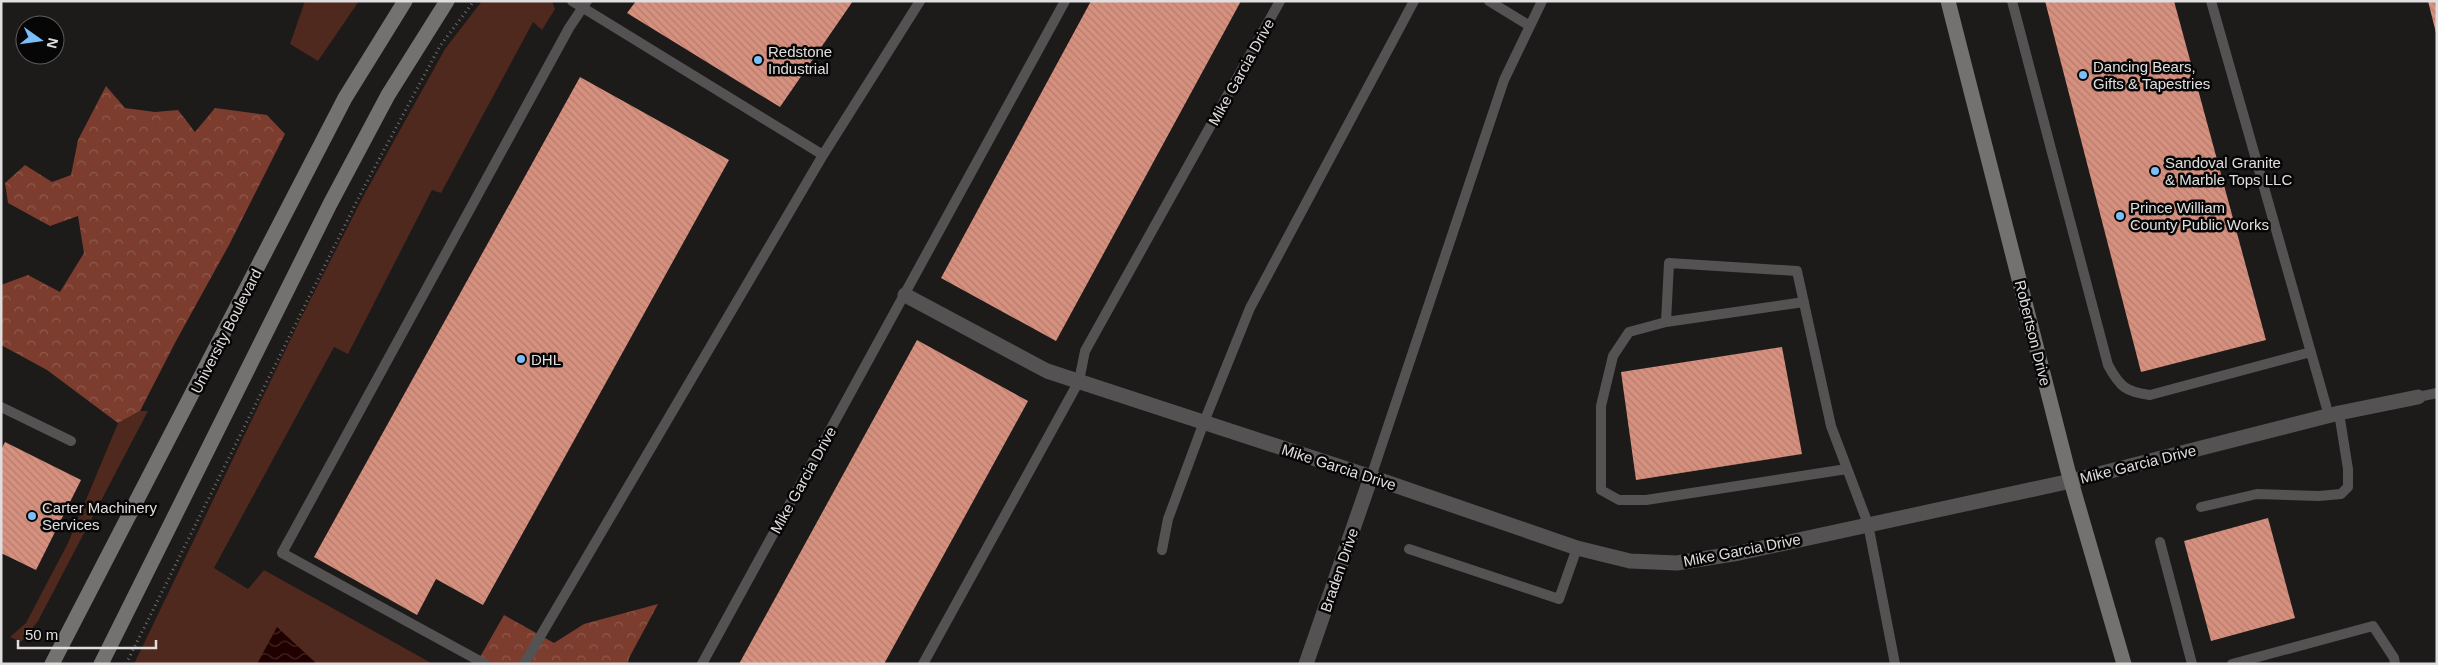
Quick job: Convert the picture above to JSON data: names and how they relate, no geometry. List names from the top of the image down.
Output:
{
  "streets": {
    "main road": ["University Boulevard", "Robertson Drive"],
    "street": ["Mike Garcia Drive", "Braden Drive"]
  },
  "crossings": [
    ["Mike Garcia Drive", "Robertson Drive"],
    ["Mike Garcia Drive", "Braden Drive"]
  ],
  "places": [
    "Redstone Industrial",
    "Dancing Bears, Gifts & Tapestries",
    "Sandoval Granite & Marble Tops LLC",
    "Prince William County Public Works",
    "DHL",
    "Carter Machinery Services"
  ],
  "scale_bar": "50 m",
  "north": "right"
}
